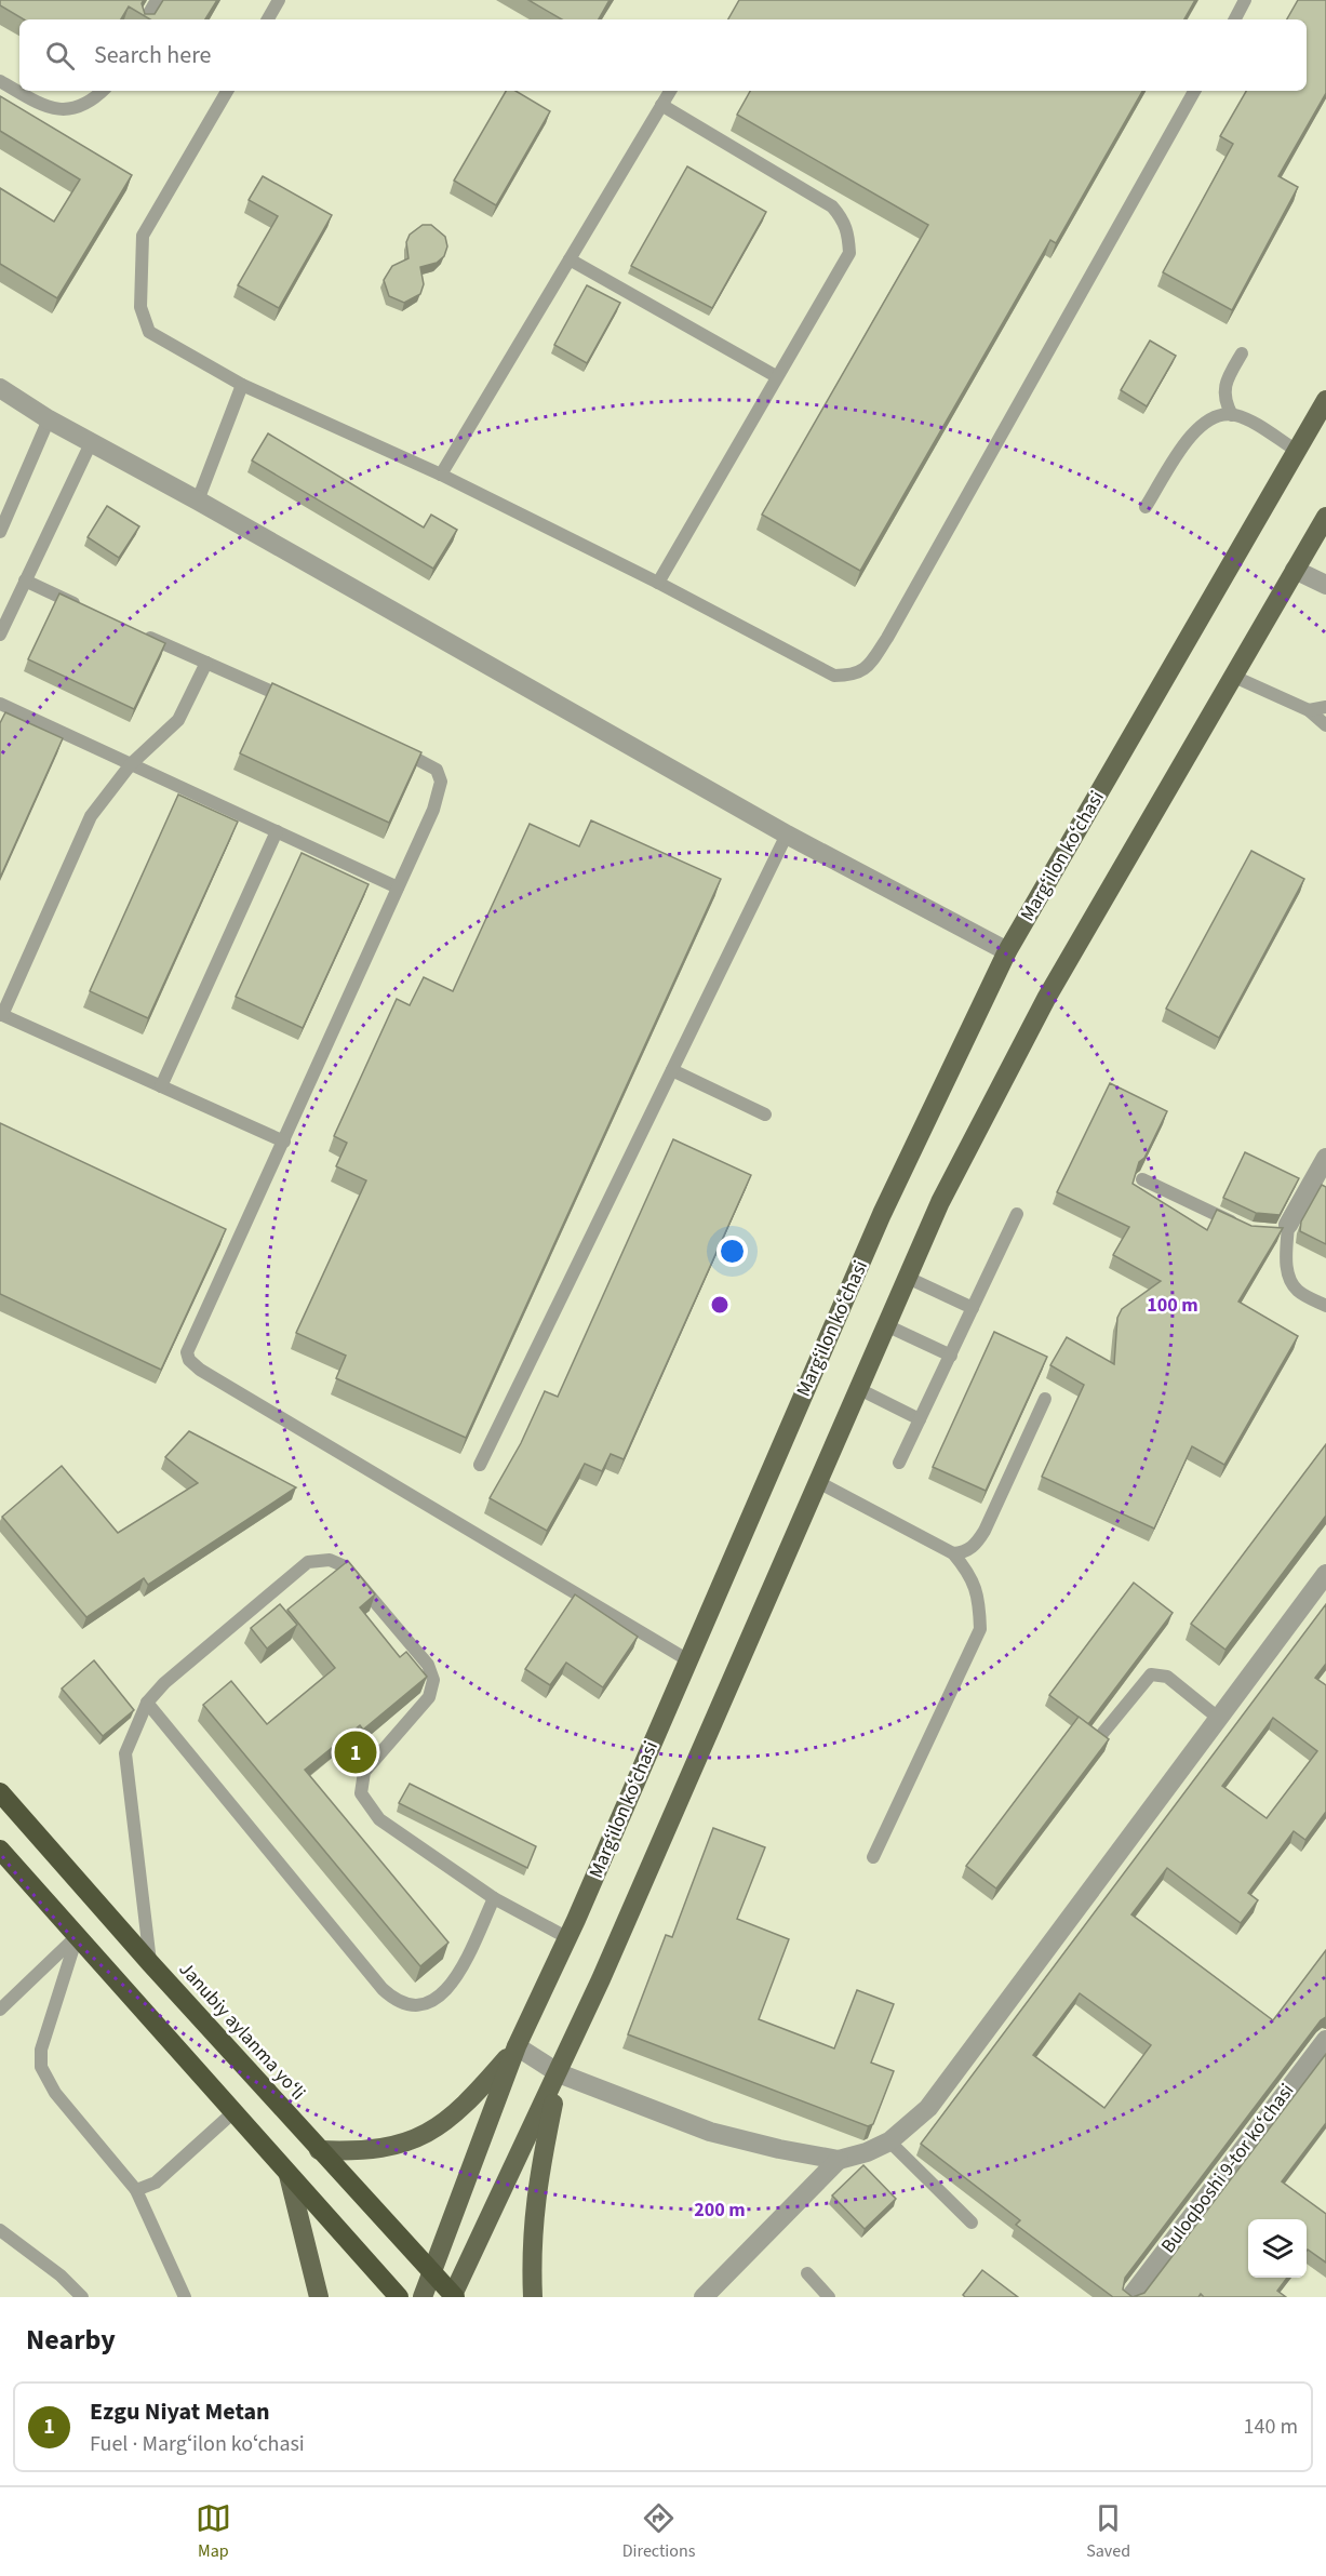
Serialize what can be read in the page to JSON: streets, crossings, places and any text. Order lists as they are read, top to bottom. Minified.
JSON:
{"streets":{"highway":["Janubiy aylanma yoʻli"],"main road":["Margʻilon koʻchasi"],"street":["Buloqboshi 9-tor koʻchasi"]},"crossings":[["Margʻilon koʻchasi","Janubiy aylanma yoʻli"]],"page":{"search":"Search here","pins":"1","heading":"Nearby","list":[{"mark":"1","name":"Ezgu Niyat Metan","note":"Fuel · Margʻilon koʻchasi","value":"140 m"}],"nav":["Map","Directions","Saved"]},"rings":["100 m","200 m"]}
